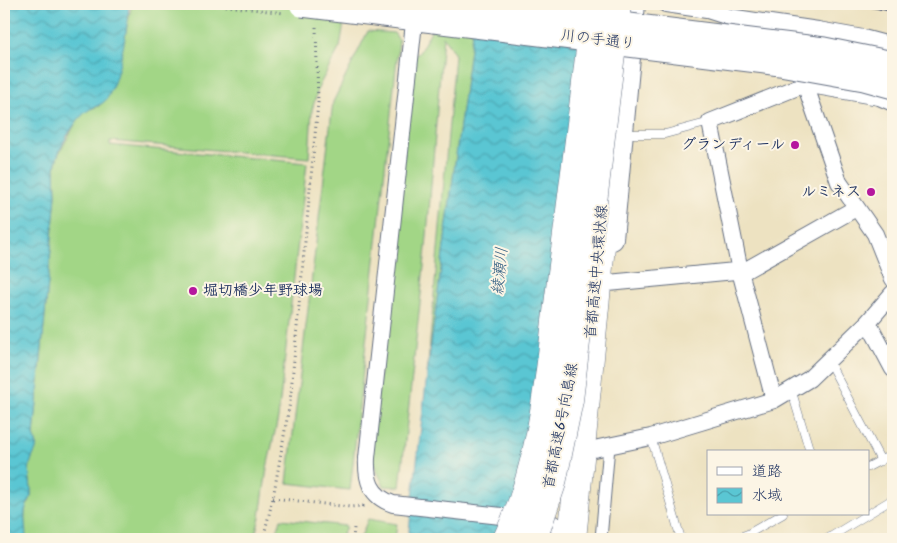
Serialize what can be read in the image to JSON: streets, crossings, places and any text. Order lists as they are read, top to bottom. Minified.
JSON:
{"streets":{"highway":["首都高速中央環状線","首都高速6号向島線"],"main road":["川の手通り"]},"crossings":[["首都高速中央環状線","首都高速6号向島線"]],"water":["綾瀬川"],"places":["グランディール","ルミネス","堀切橋少年野球場"],"legend":["道路","水域"]}
